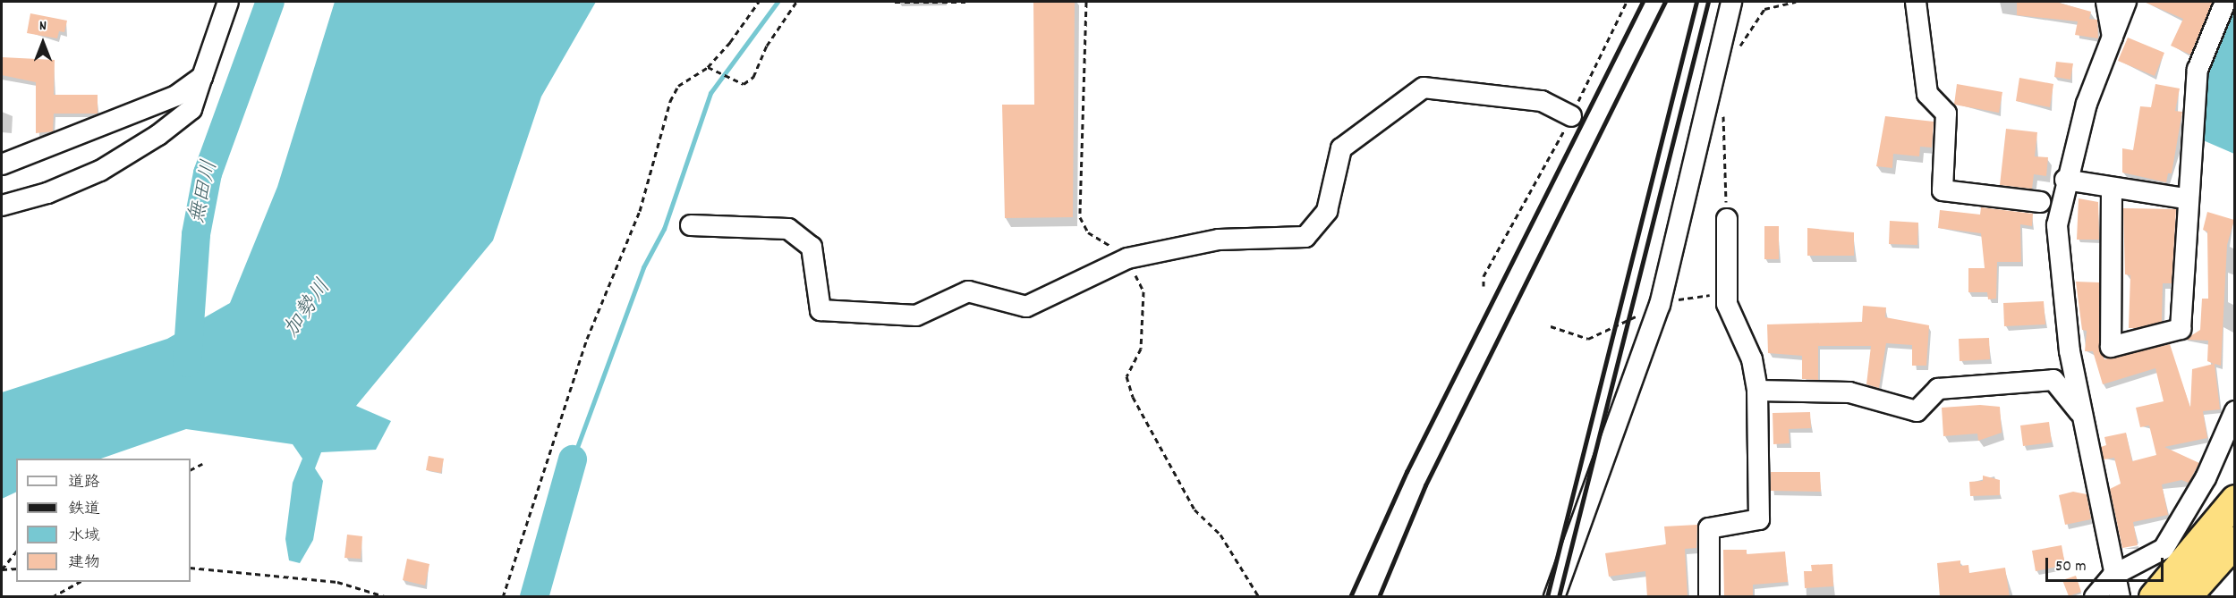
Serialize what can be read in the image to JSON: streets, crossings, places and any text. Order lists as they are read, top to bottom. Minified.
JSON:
{"water":["無田川","加勢川"],"legend":["道路","鉄道","水域","建物"],"scale_bar":"50 m","north":"top"}
